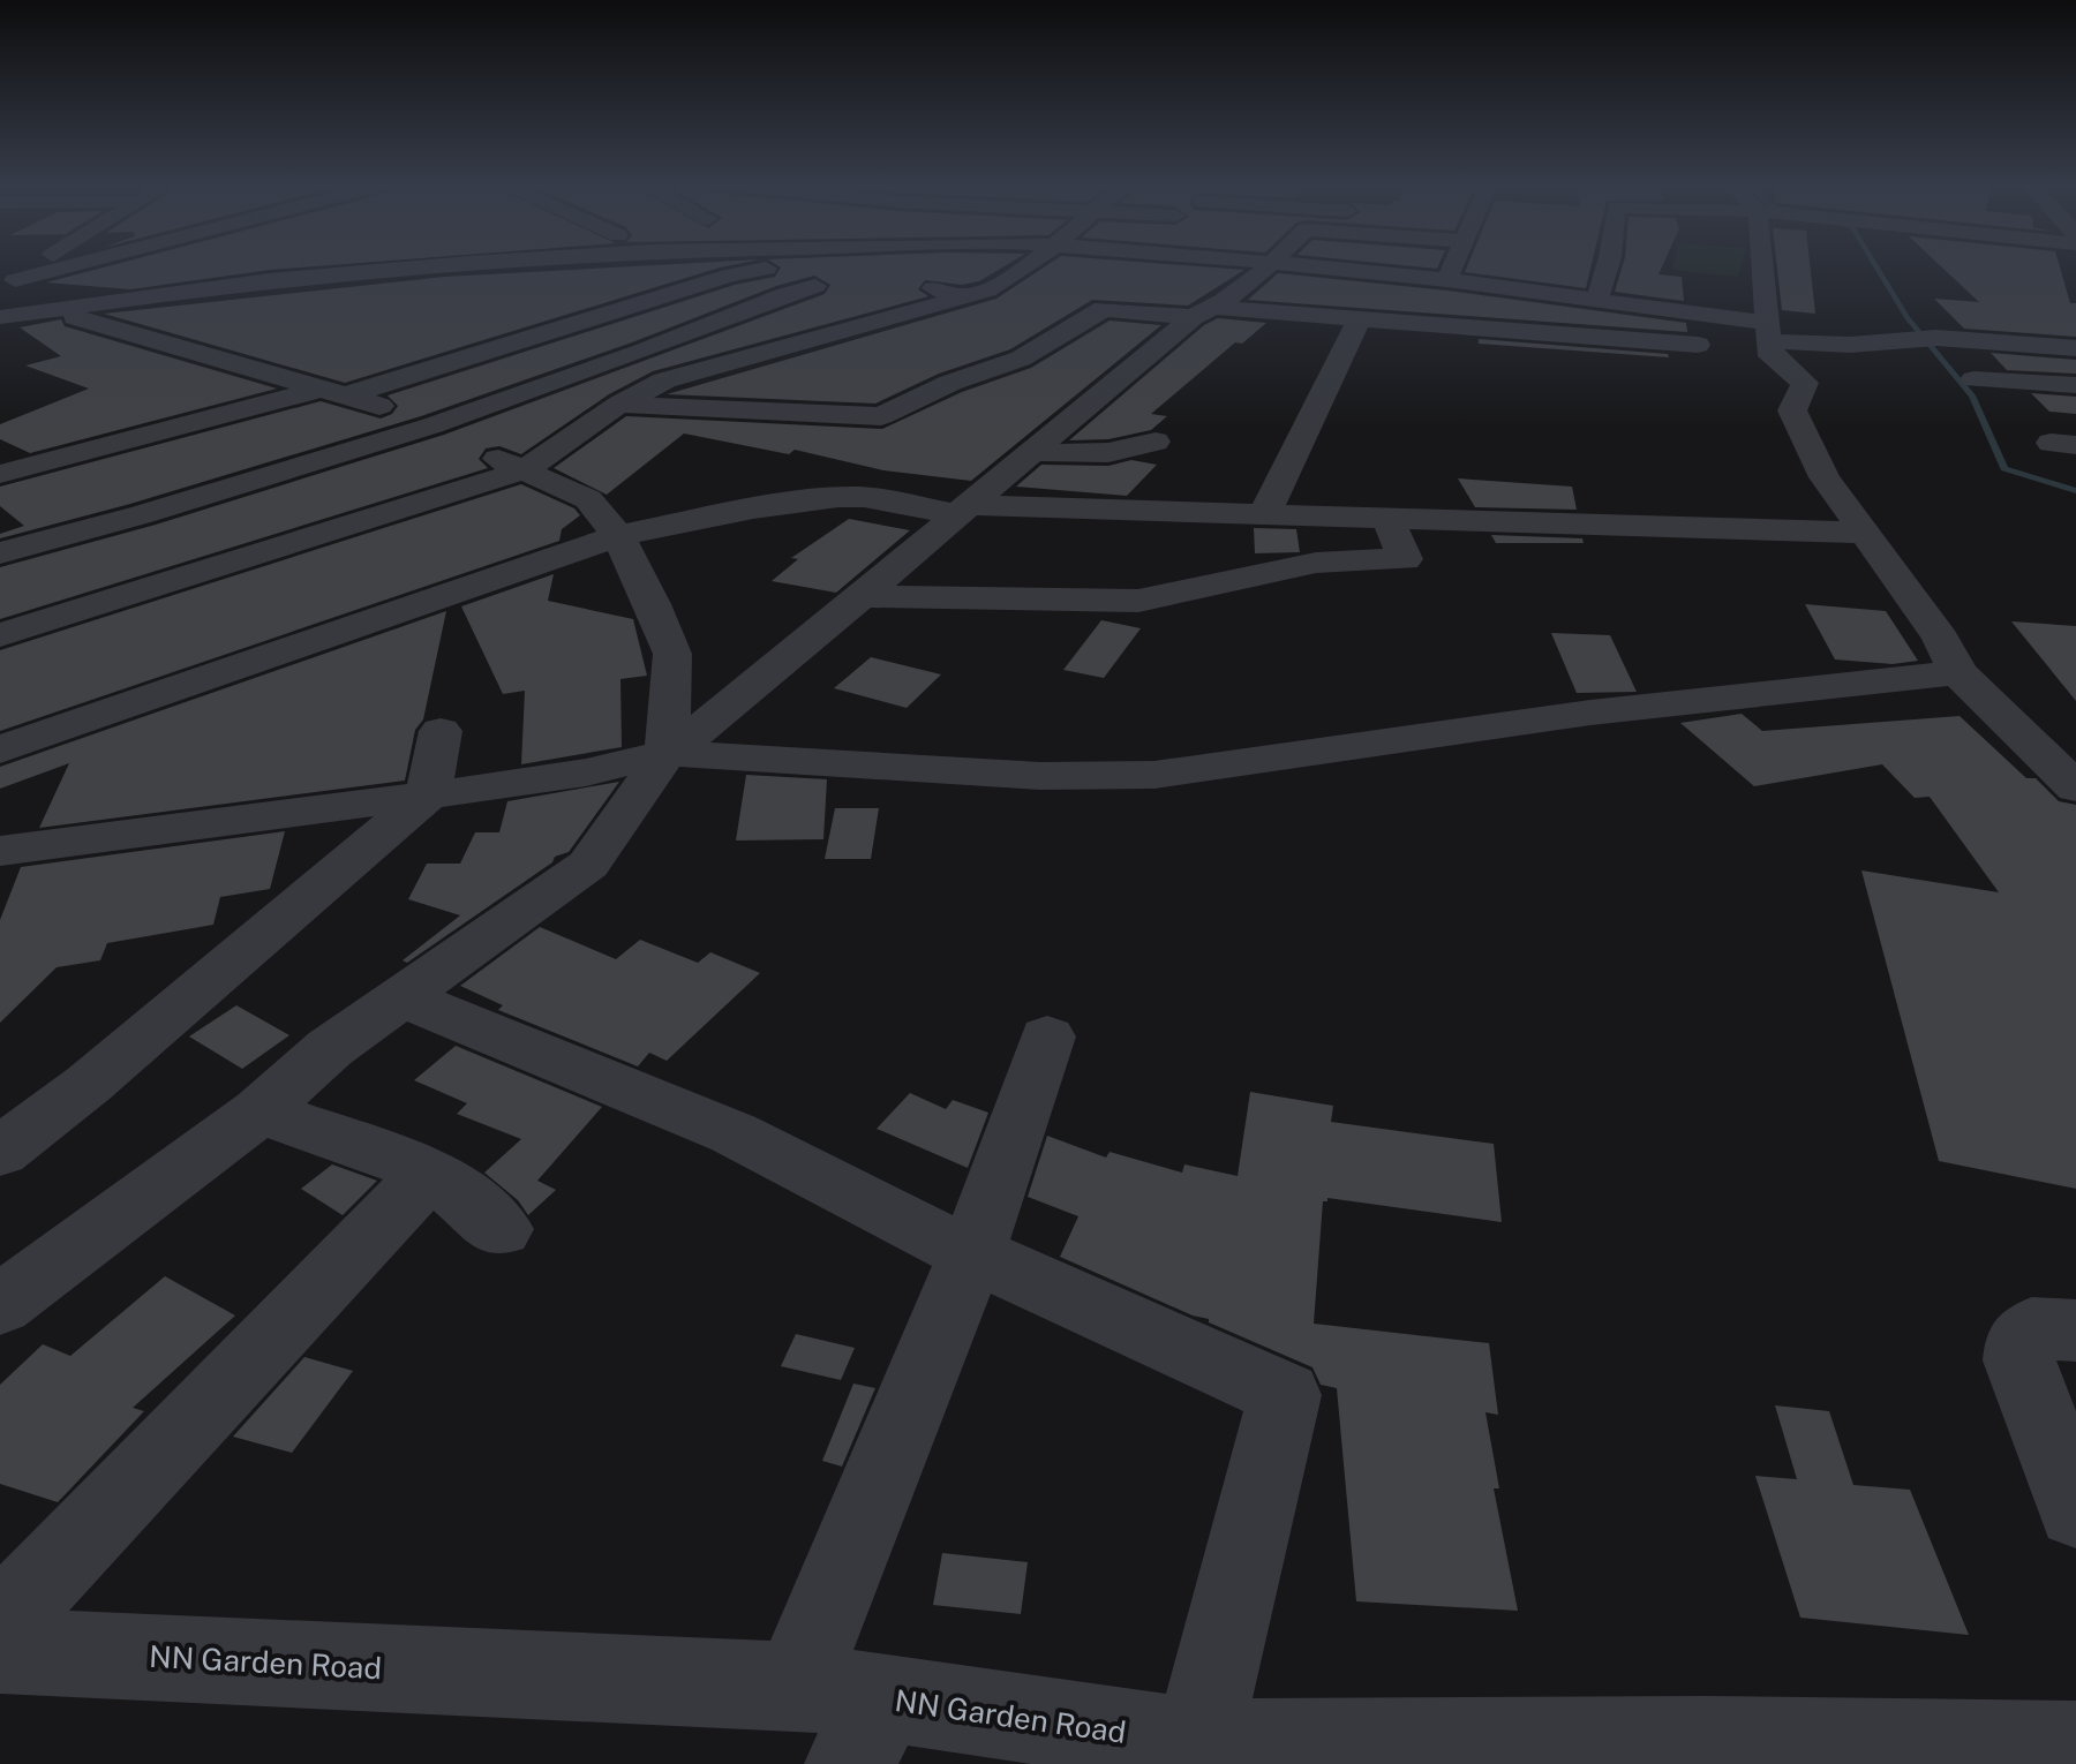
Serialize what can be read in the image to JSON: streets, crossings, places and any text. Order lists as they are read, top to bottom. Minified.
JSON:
{"streets":{"street":["NN Garden Road"]}}
